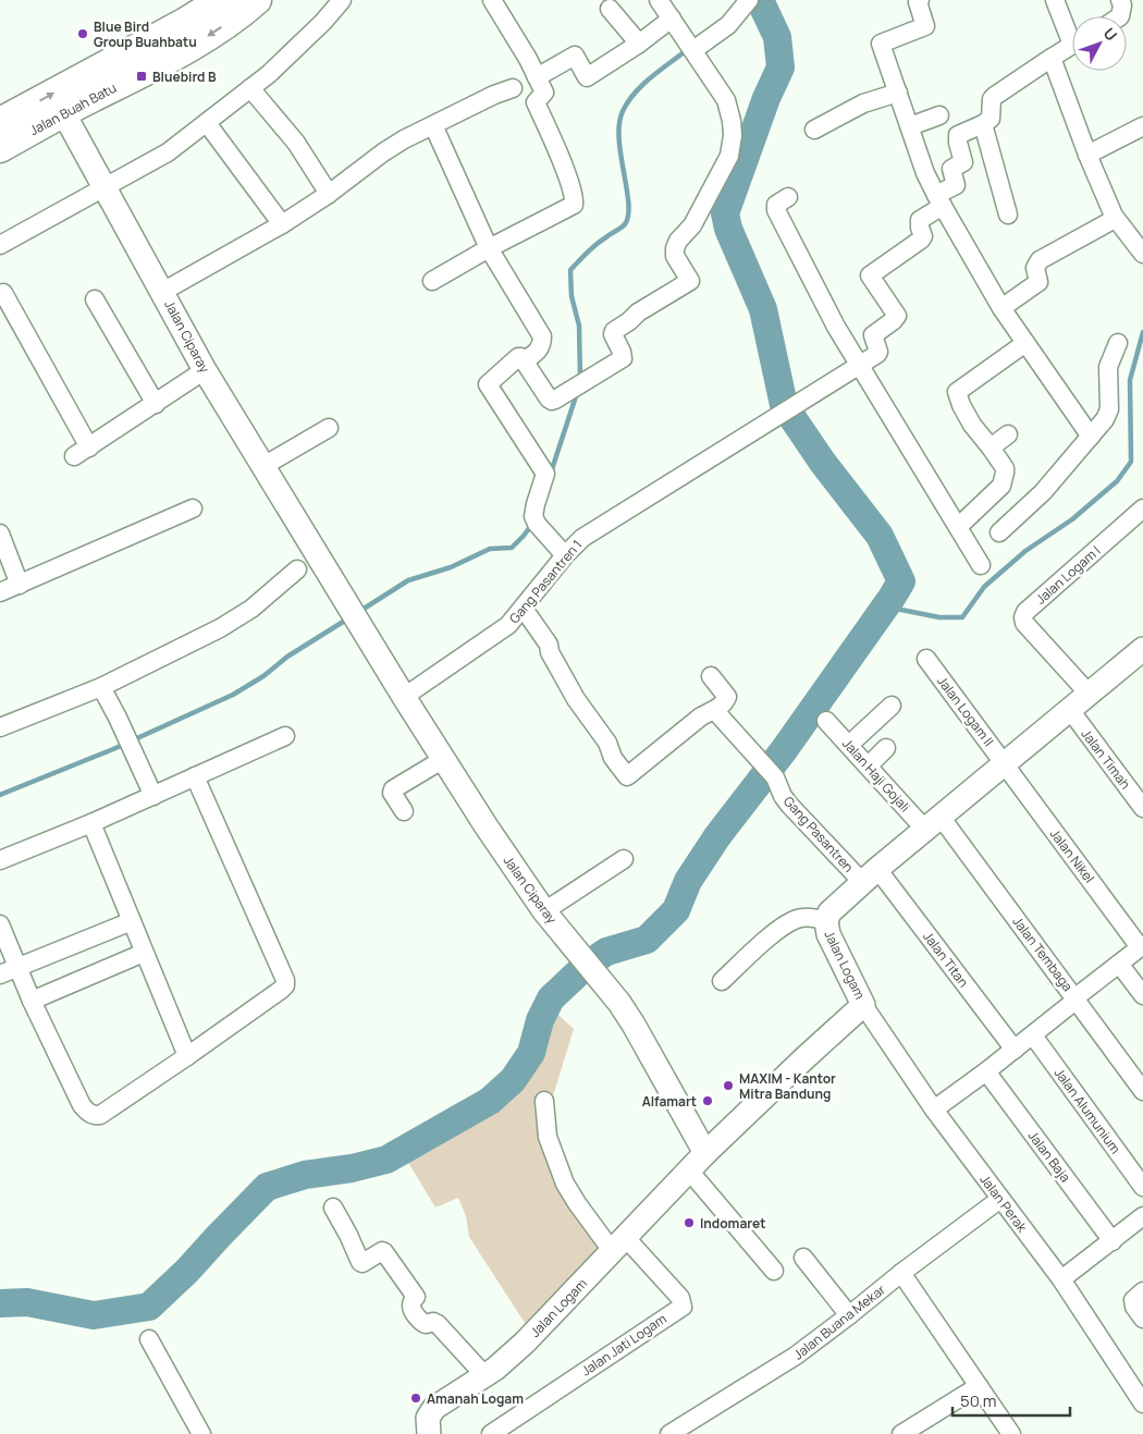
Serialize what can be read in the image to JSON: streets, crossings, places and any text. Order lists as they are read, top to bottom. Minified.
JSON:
{"streets":{"main road":["Jalan Buah Batu"],"street":["Jalan Ciparay","Jalan Logam I","Gang Pasantren 1","Jalan Logam II","Jalan Timah","Jalan Haji Gojali","Gang Pasantren","Jalan Nikel","Jalan Tembaga","Jalan Titan","Jalan Logam","Jalan Alumunium","Jalan Baja","Jalan Perak","Jalan Buana Mekar","Jalan Jati Logam"]},"crossings":[["Jalan Buah Batu","Jalan Ciparay"],["Jalan Ciparay","Gang Pasantren 1"],["Jalan Ciparay","Jalan Logam"],["Jalan Logam I","Jalan Logam"],["Jalan Logam II","Jalan Nikel"],["Jalan Logam II","Jalan Logam"],["Jalan Timah","Jalan Logam"],["Jalan Haji Gojali","Jalan Tembaga"],["Jalan Haji Gojali","Jalan Logam"],["Gang Pasantren","Jalan Titan"],["Gang Pasantren","Jalan Logam"],["Jalan Nikel","Jalan Logam"],["Jalan Tembaga","Jalan Logam"],["Jalan Titan","Jalan Logam"],["Jalan Logam","Jalan Perak"],["Jalan Logam","Jalan Jati Logam"],["Jalan Perak","Jalan Buana Mekar"]],"places":{"other":["Blue Bird Group Buahbatu","MAXIM - Kantor Mitra Bandung","Alfamart","Indomaret","Amanah Logam"],"transit":["Bluebird B"]},"scale_bar":"50 m","north":"top right"}
